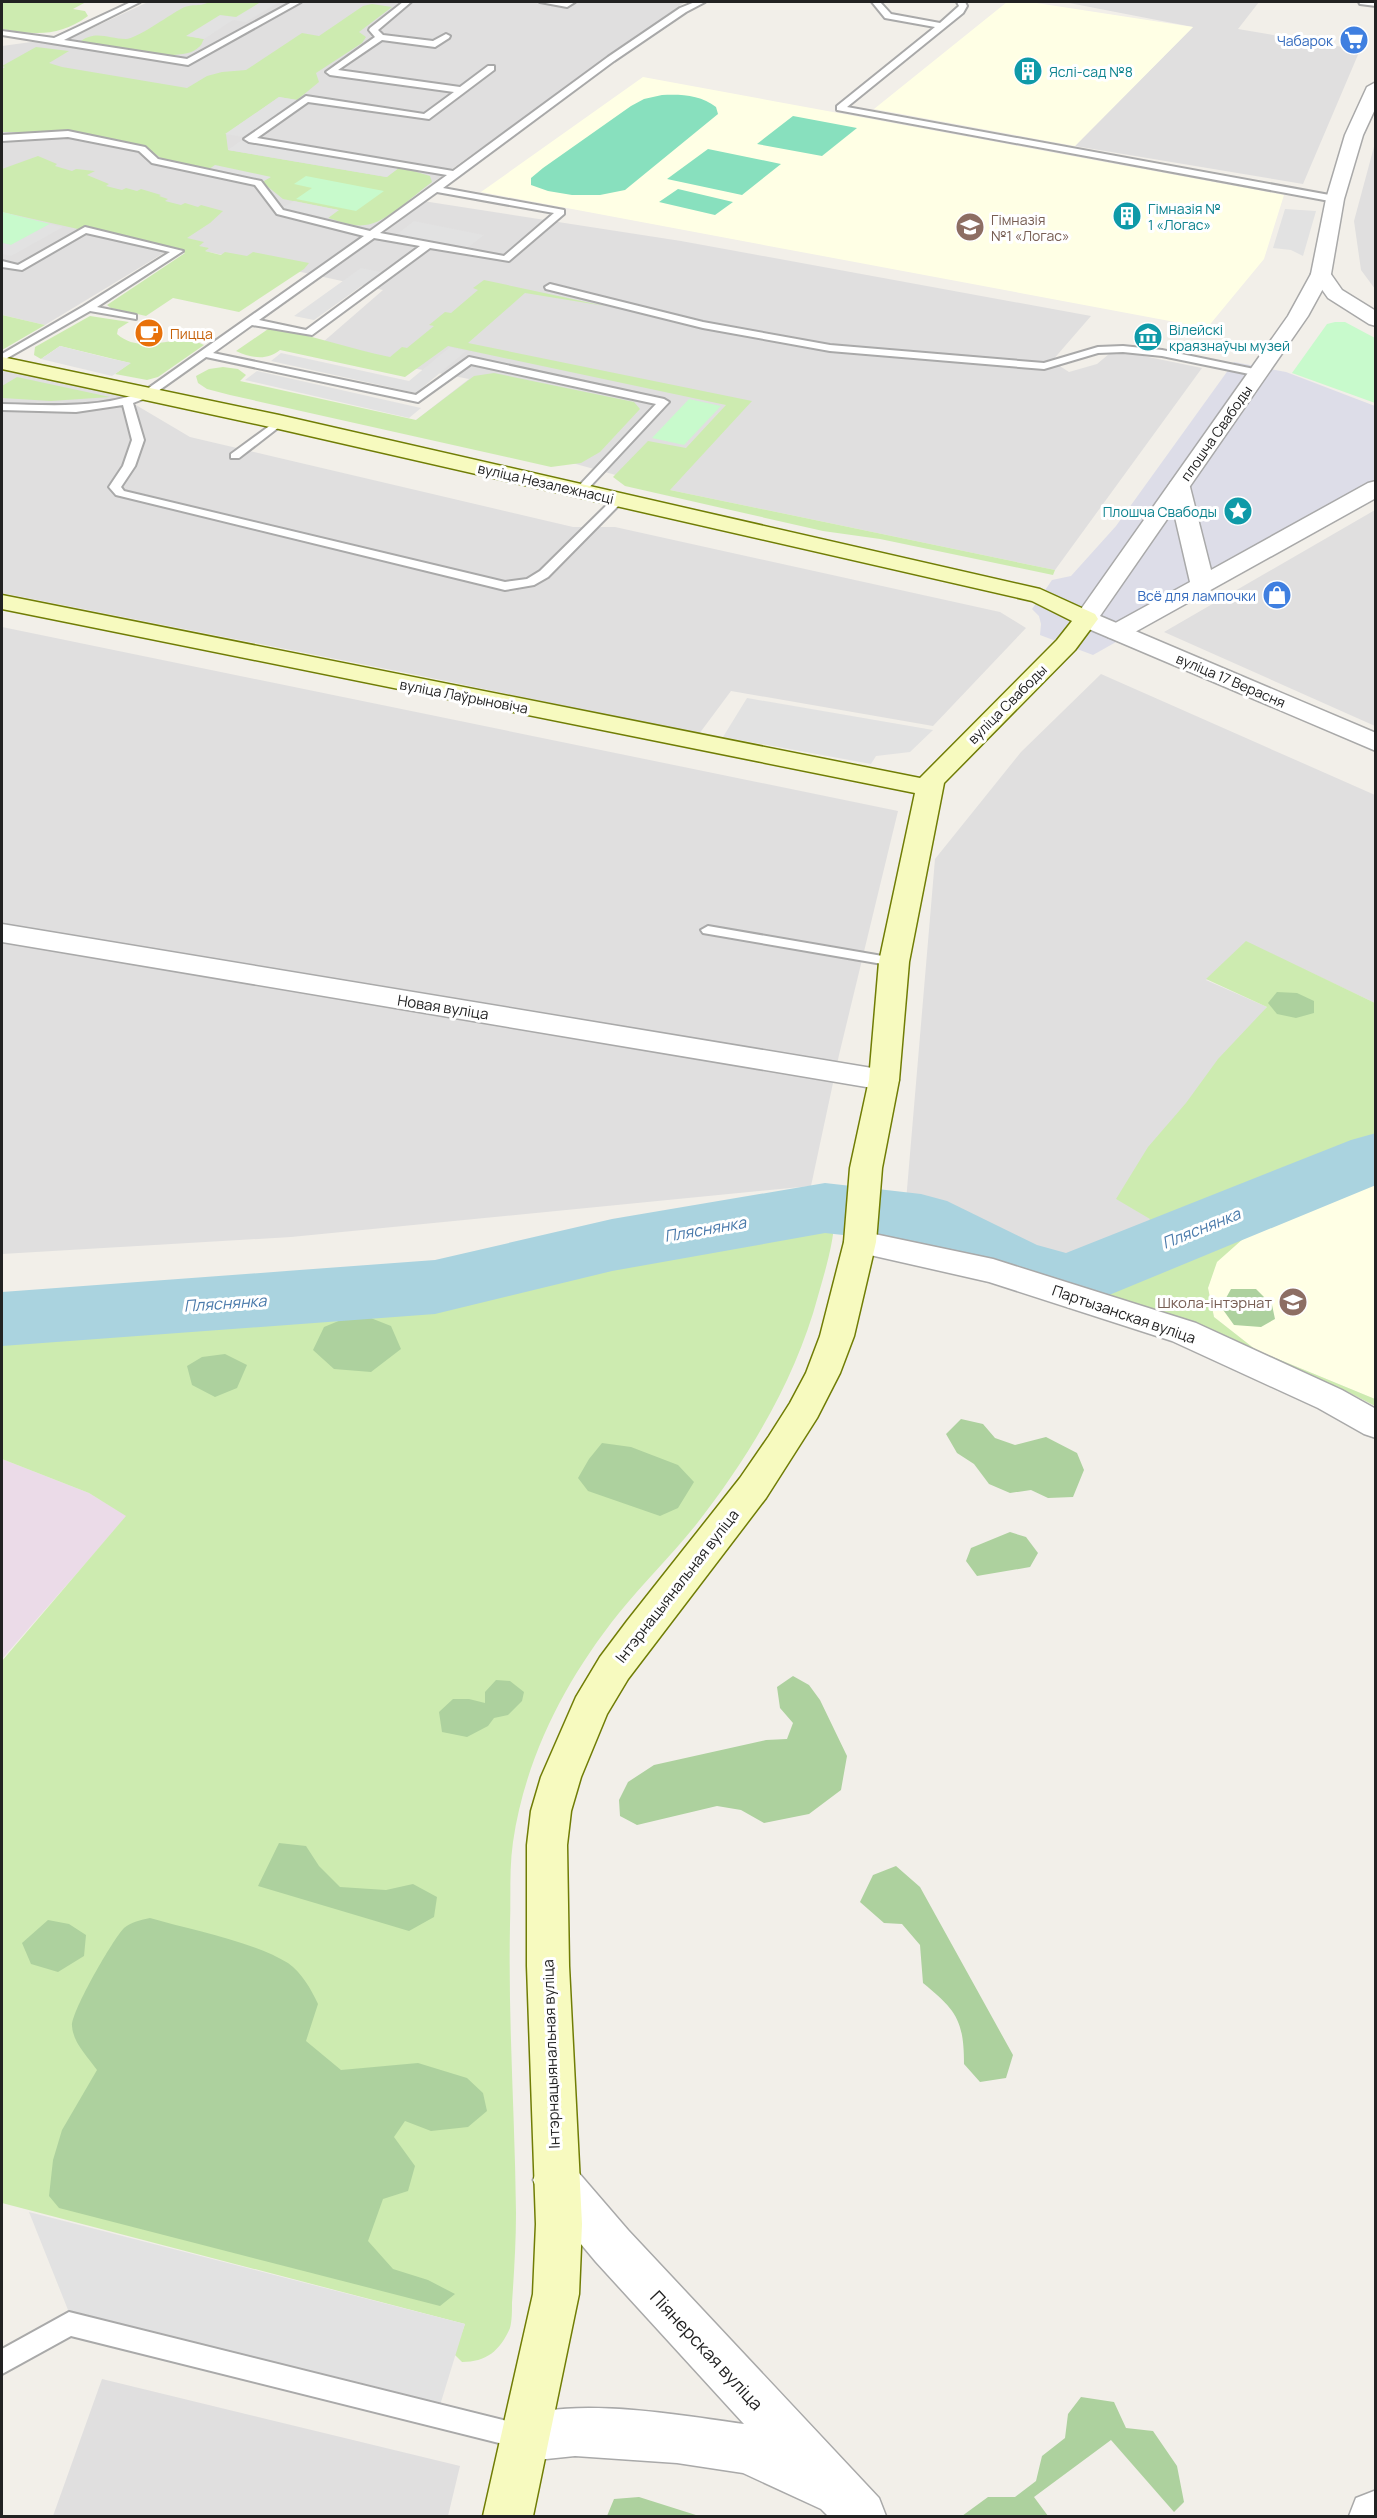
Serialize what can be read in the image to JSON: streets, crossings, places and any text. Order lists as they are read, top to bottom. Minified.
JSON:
{"streets":{"main road":["вуліца Незалежнасці","вуліца Лаўрыновіча","вуліца Свабоды","Інтэрнацыянальная вуліца"],"street":["плошча Свабоды","вуліца 17 Верасня","Новая вуліца","Партызанская вуліца","Піянерская вуліца"]},"crossings":[["плошча Свабоды","вуліца Незалежнасці"],["плошча Свабоды","вуліца 17 Верасня"],["плошча Свабоды","вуліца Свабоды"],["вуліца Незалежнасці","вуліца 17 Верасня"],["вуліца Незалежнасці","вуліца Свабоды"],["вуліца 17 Верасня","вуліца Свабоды"],["вуліца Лаўрыновіча","вуліца Свабоды"],["вуліца Лаўрыновіча","Інтэрнацыянальная вуліца"],["вуліца Свабоды","Інтэрнацыянальная вуліца"],["Новая вуліца","Інтэрнацыянальная вуліца"],["Партызанская вуліца","Інтэрнацыянальная вуліца"],["Інтэрнацыянальная вуліца","Піянерская вуліца"]],"water":["Пляснянка"],"places":{"supermarket":["Чабарок"],"building":["Яслі-сад №8","Гімназія № 1 «Логас»"],"school or university":["Гімназія №1 «Логас»","Школа-інтэрнат"],"cafe":["Пицца"],"museum":["Вілейскі краязнаўчы музей"],"place":["Плошча Свабоды"],"shop":["Всё для лампочки"]}}
